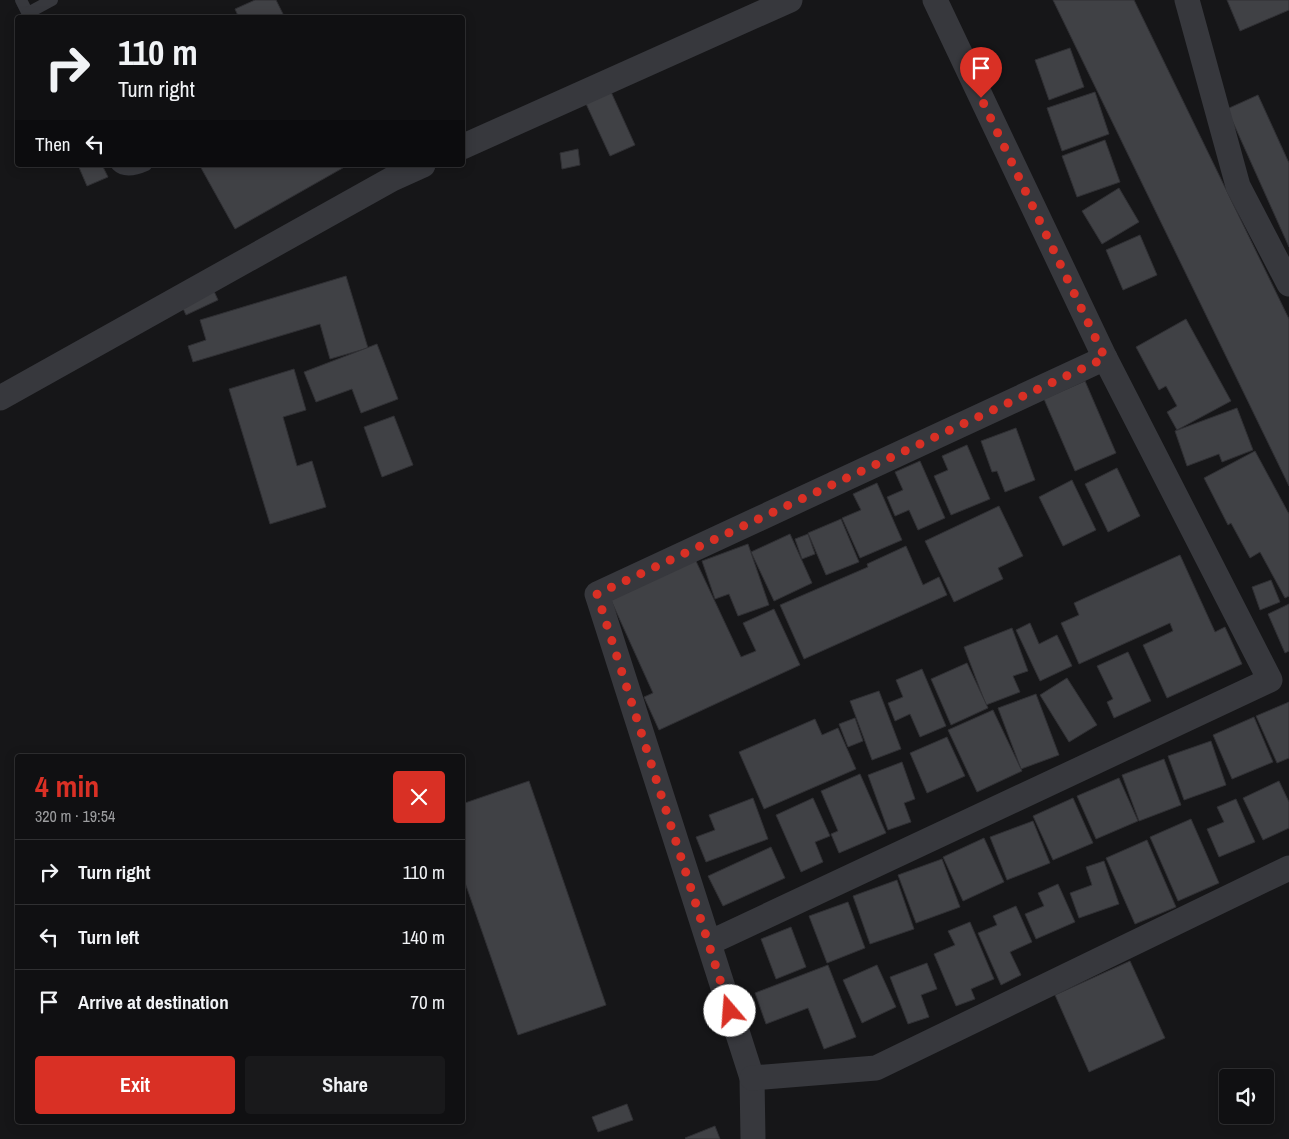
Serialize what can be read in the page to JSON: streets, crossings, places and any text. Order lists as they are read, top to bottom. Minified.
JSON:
{"page":{"turn":["110 m","Turn right"],"then":"Then","heading":["4 min","320 m · 19:54"],"list":[{"name":"Turn right","value":"110 m"},{"name":"Turn left","value":"140 m"},{"name":"Arrive at destination","value":"70 m"}],"buttons":["Exit","Share"]}}
